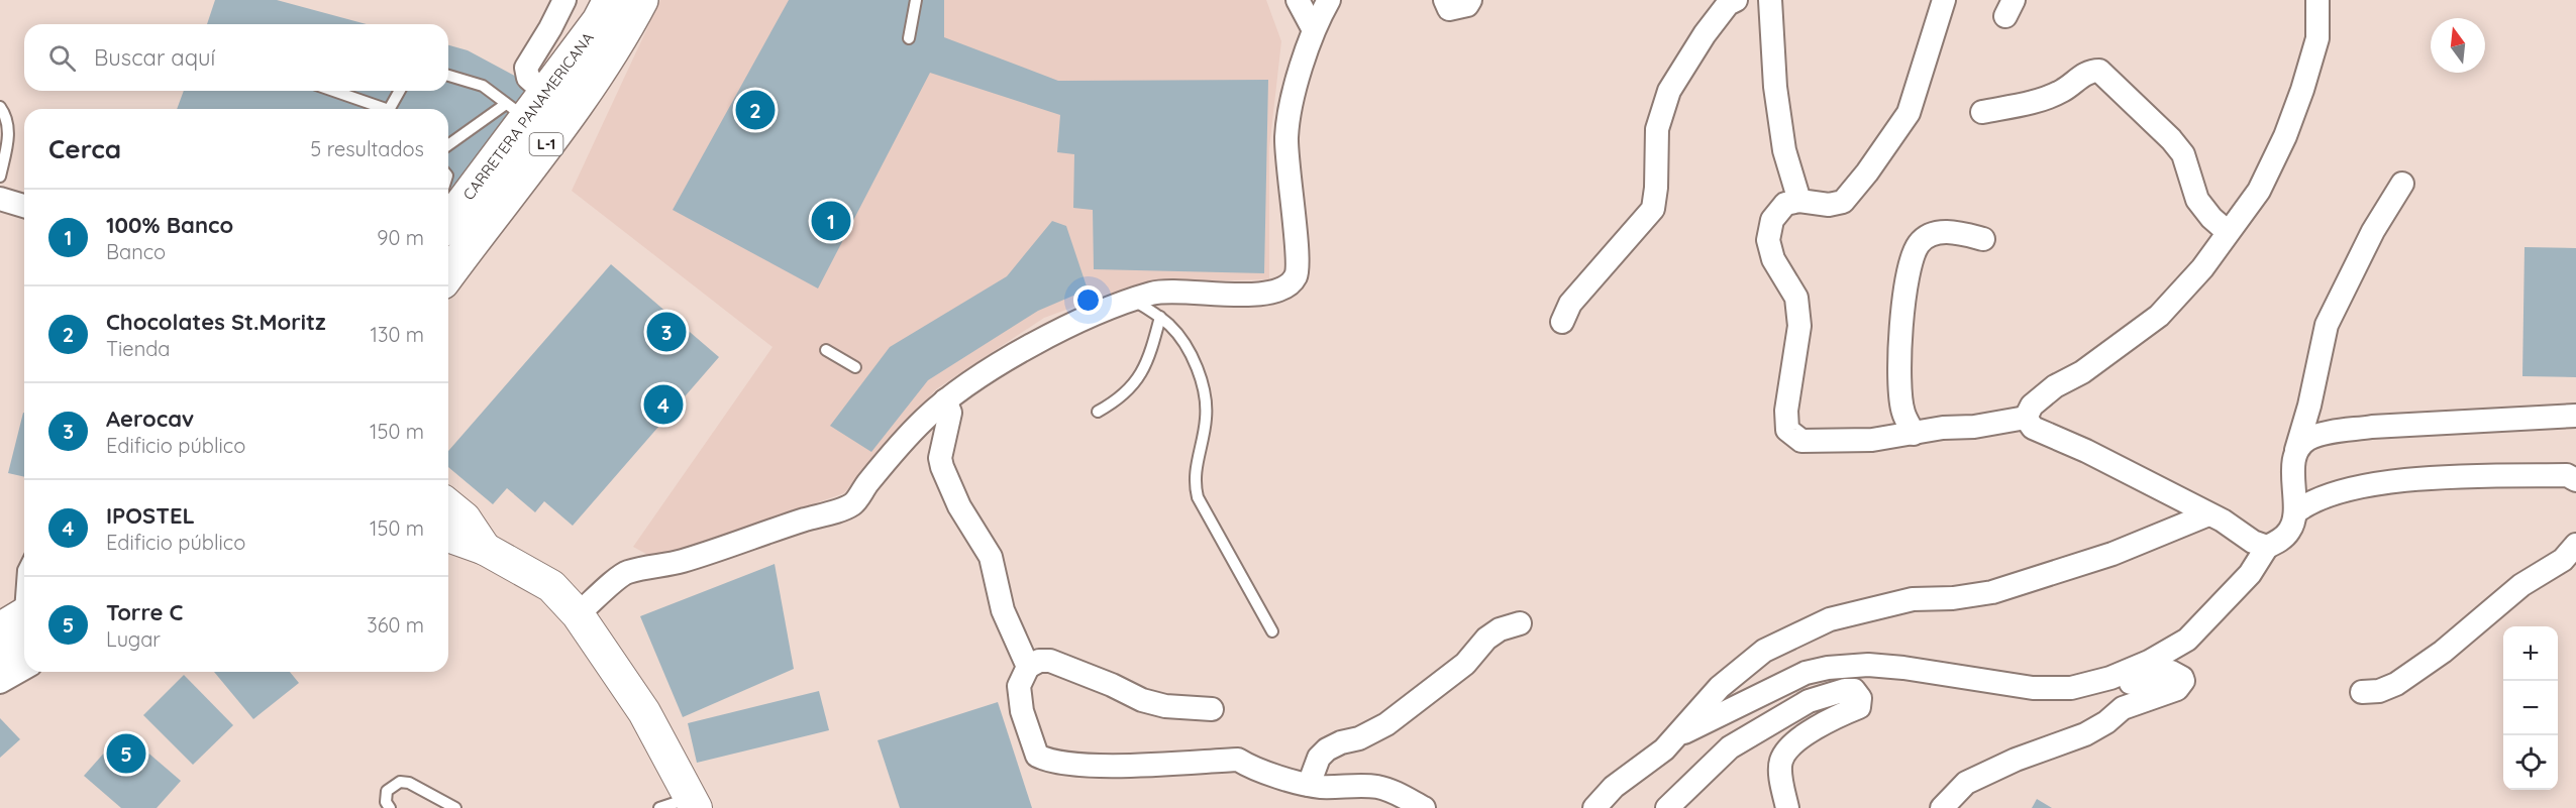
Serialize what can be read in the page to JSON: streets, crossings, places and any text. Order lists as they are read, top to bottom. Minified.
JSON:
{"streets":{"main road":["CARRETERA PANAMERICANA","L-1"]},"north":"top","page":{"search":"Buscar aquí","pins":["2","1","3","4","5"],"heading":["Cerca","5 resultados"],"list":[{"mark":"1","name":"100% Banco","note":"Banco","value":"90 m"},{"mark":"2","name":"Chocolates St.Moritz","note":"Tienda","value":"130 m"},{"mark":"3","name":"Aerocav","note":"Edificio público","value":"150 m"},{"mark":"4","name":"IPOSTEL","note":"Edificio público","value":"150 m"},{"mark":"5","name":"Torre C","note":"Lugar","value":"360 m"}],"map_buttons":["+","−"]}}
